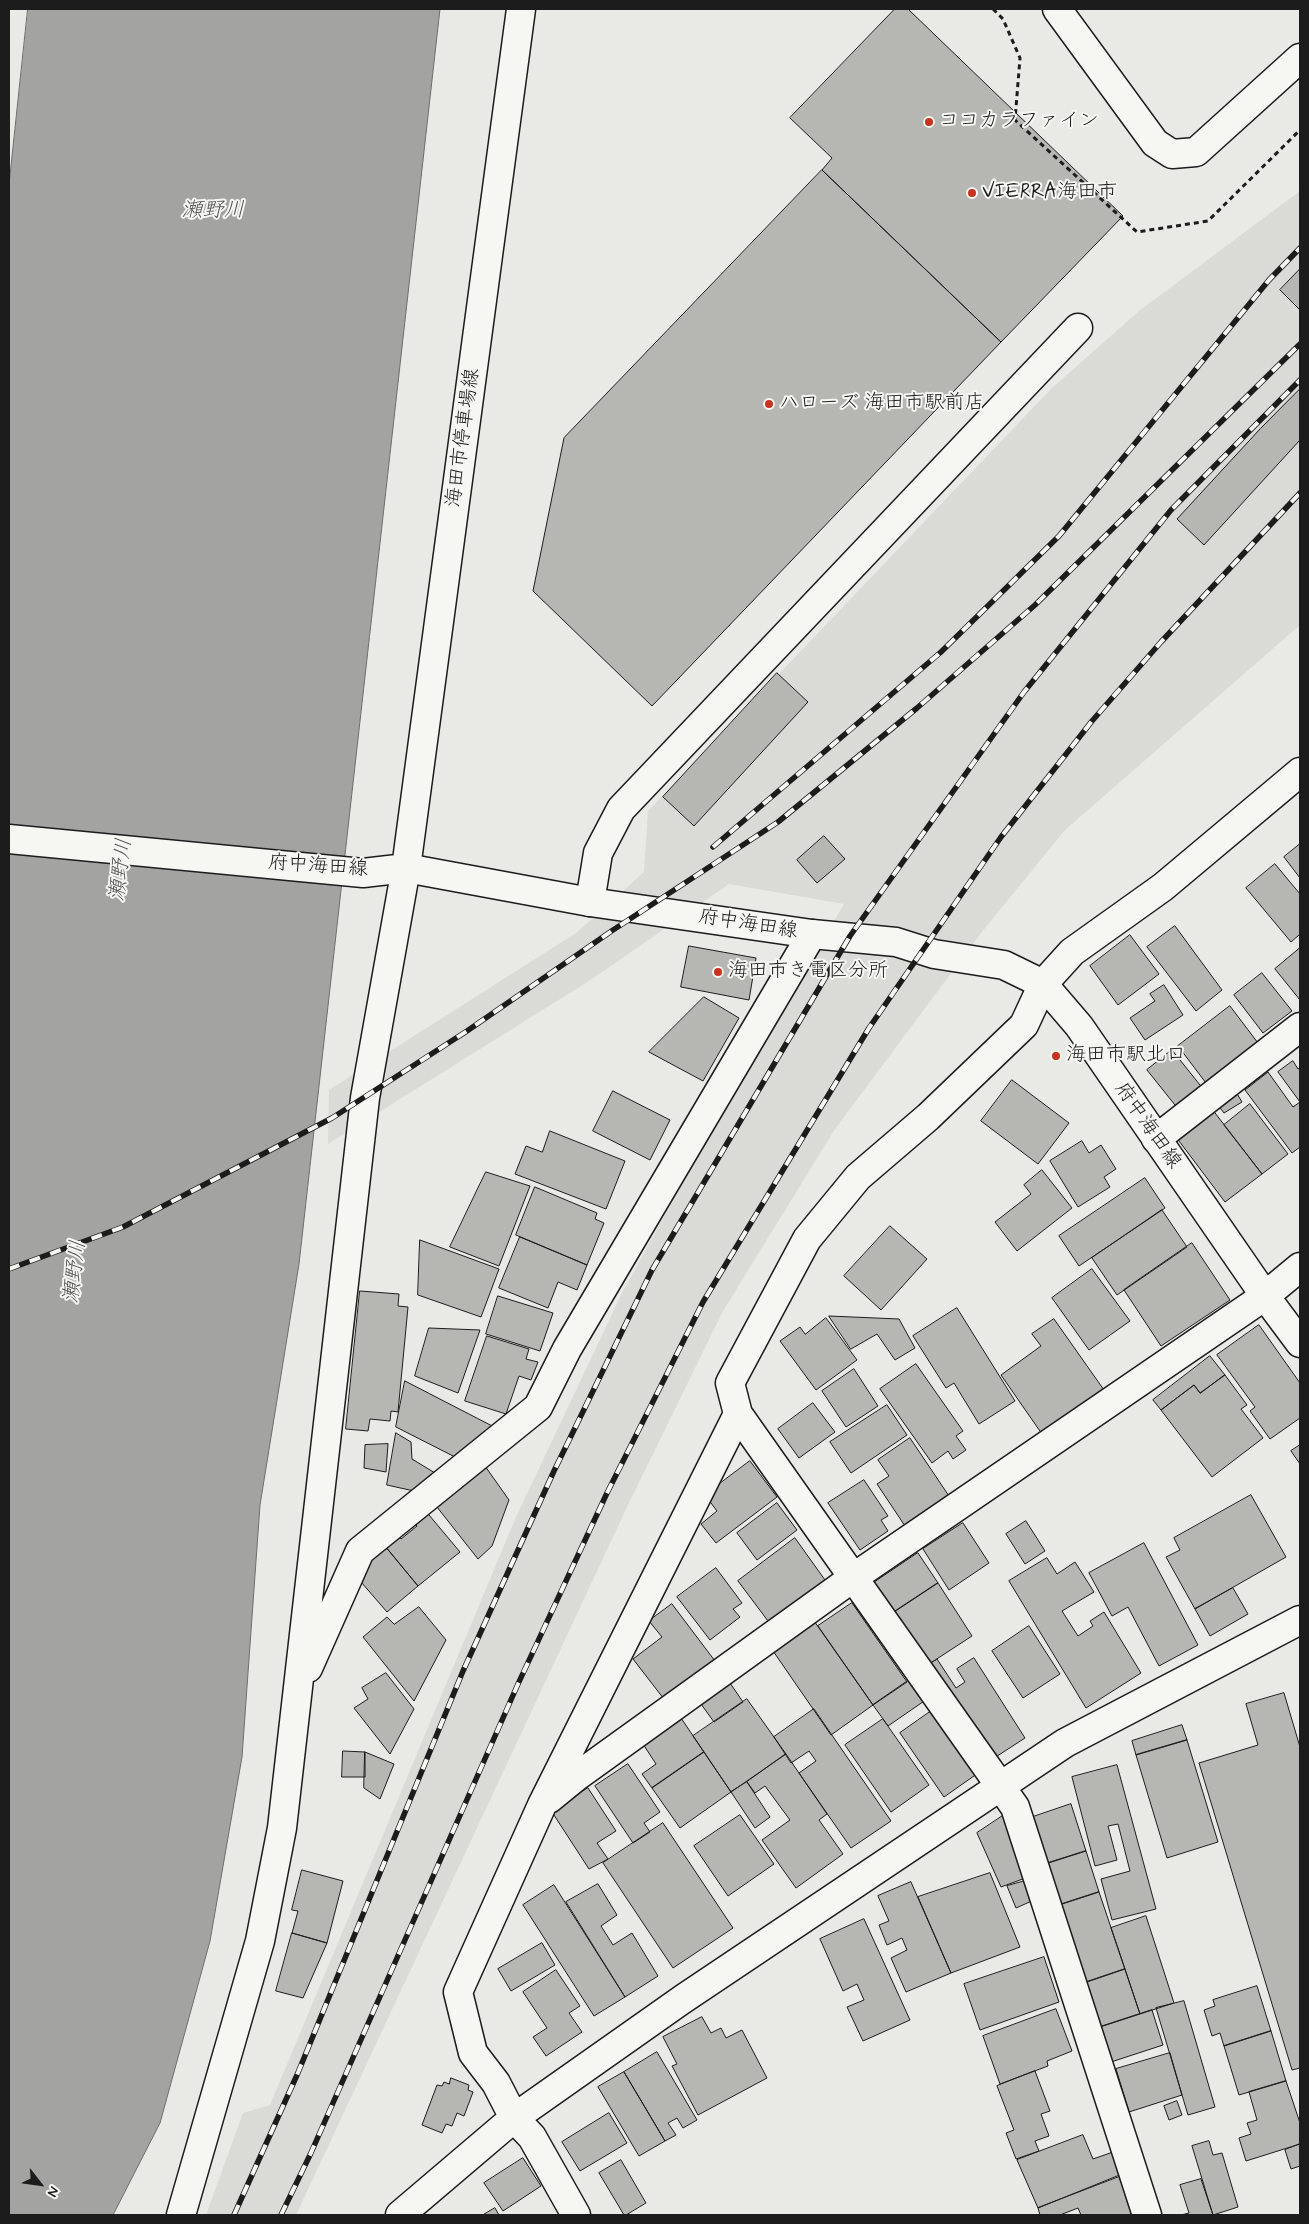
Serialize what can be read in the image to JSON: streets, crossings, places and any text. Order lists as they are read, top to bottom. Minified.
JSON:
{"streets":{"street":["海田市停車場線","府中海田線"]},"crossings":[["海田市停車場線","府中海田線"]],"water":["瀬野川"],"places":["ココカラファイン","VIERRA海田市","ハローズ 海田市駅前店","海田市き電区分所","海田市駅北口"],"north":"bottom right"}
